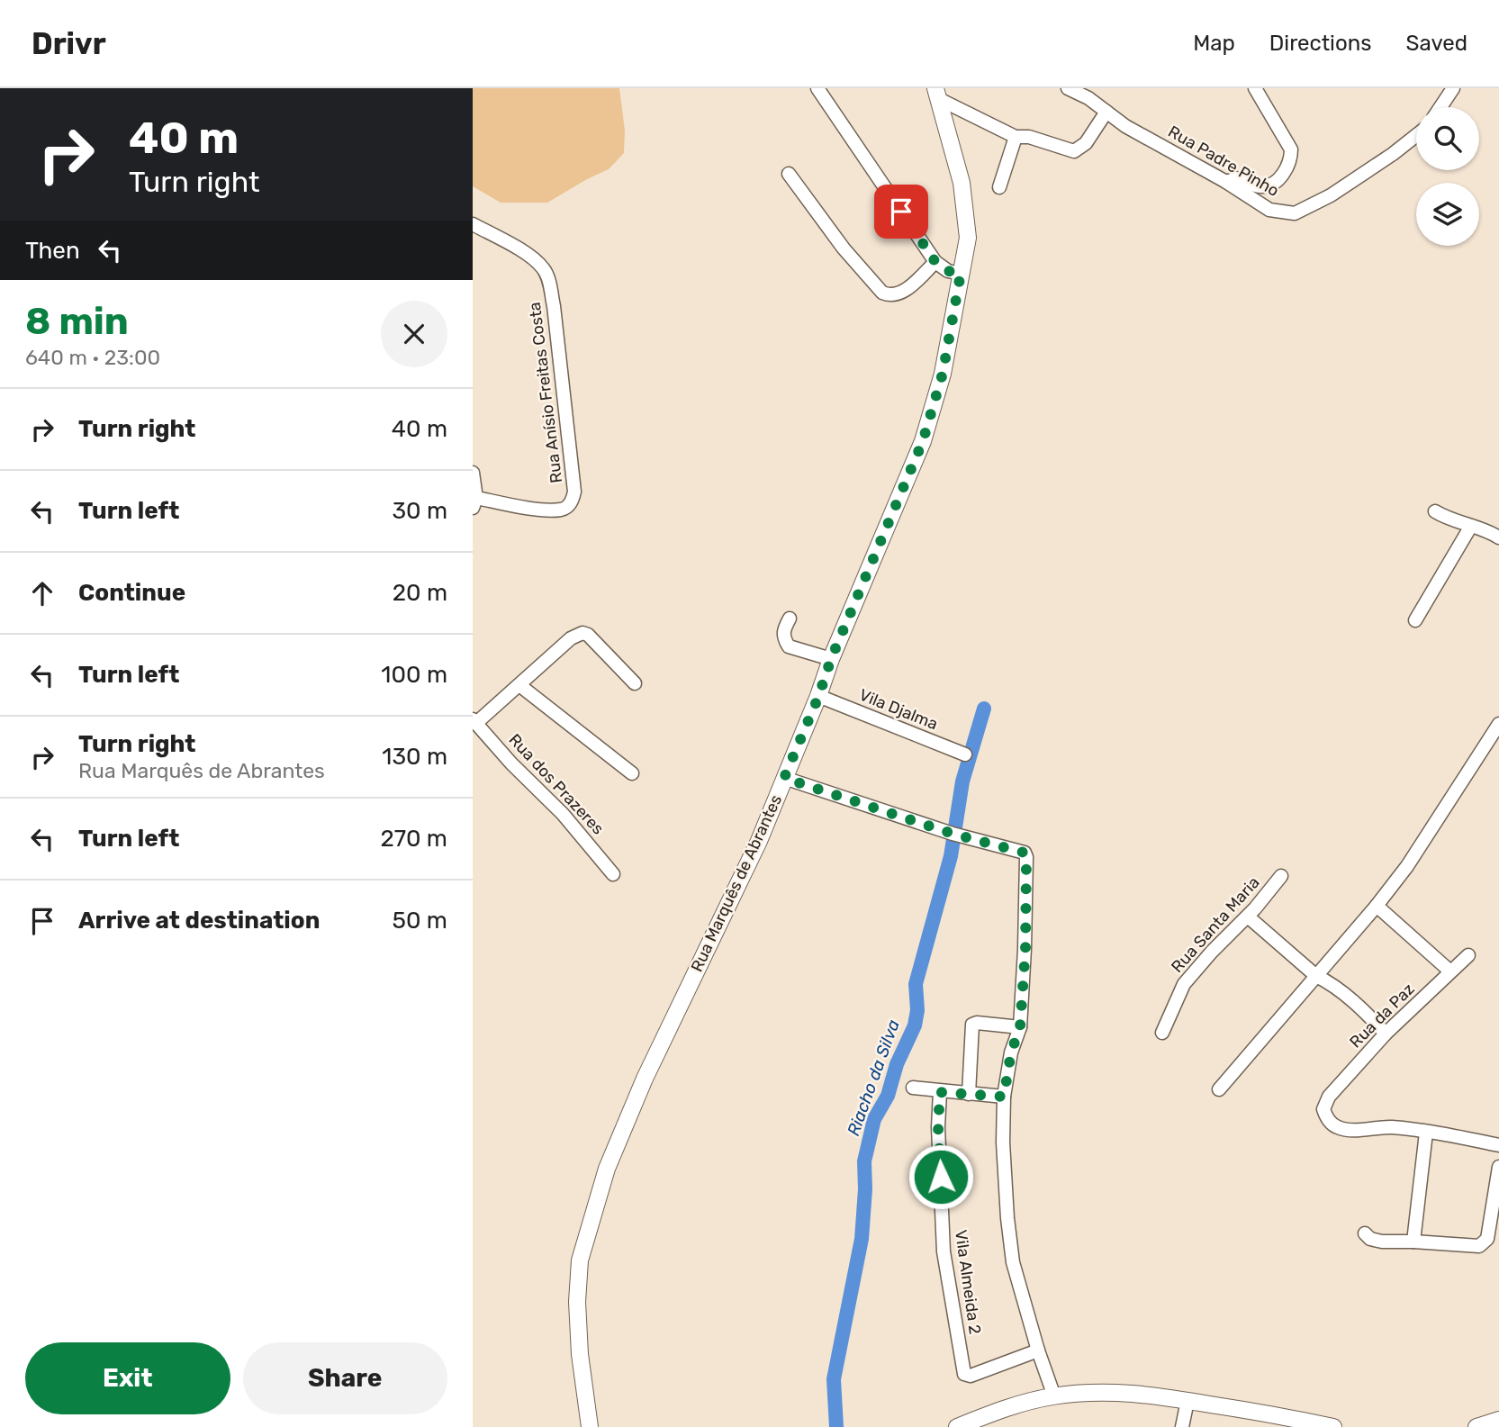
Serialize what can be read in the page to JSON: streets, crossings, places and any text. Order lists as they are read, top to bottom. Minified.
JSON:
{"streets":{"street":["Rua Padre Pinho","Rua Anísio Freitas Costa","Vila Djalma","Rua dos Prazeres","Rua Marquês de Abrantes","Rua Santa Maria","Rua da Paz","Vila Almeida 2"]},"crossings":[["Vila Djalma","Rua Marquês de Abrantes"]],"water":["Riacho da Silva"],"page":{"header":"Drivr","nav":["Map","Directions","Saved"],"turn":["40 m","Turn right"],"then":"Then","heading":["8 min","640 m · 23:00"],"list":[{"name":"Turn right","value":"40 m"},{"name":"Turn left","value":"30 m"},{"name":"Continue","value":"20 m"},{"name":"Turn left","value":"100 m"},{"name":"Turn right","note":"Rua Marquês de Abrantes","value":"130 m"},{"name":"Turn left","value":"270 m"},{"name":"Arrive at destination","value":"50 m"}],"buttons":["Exit","Share"]}}
